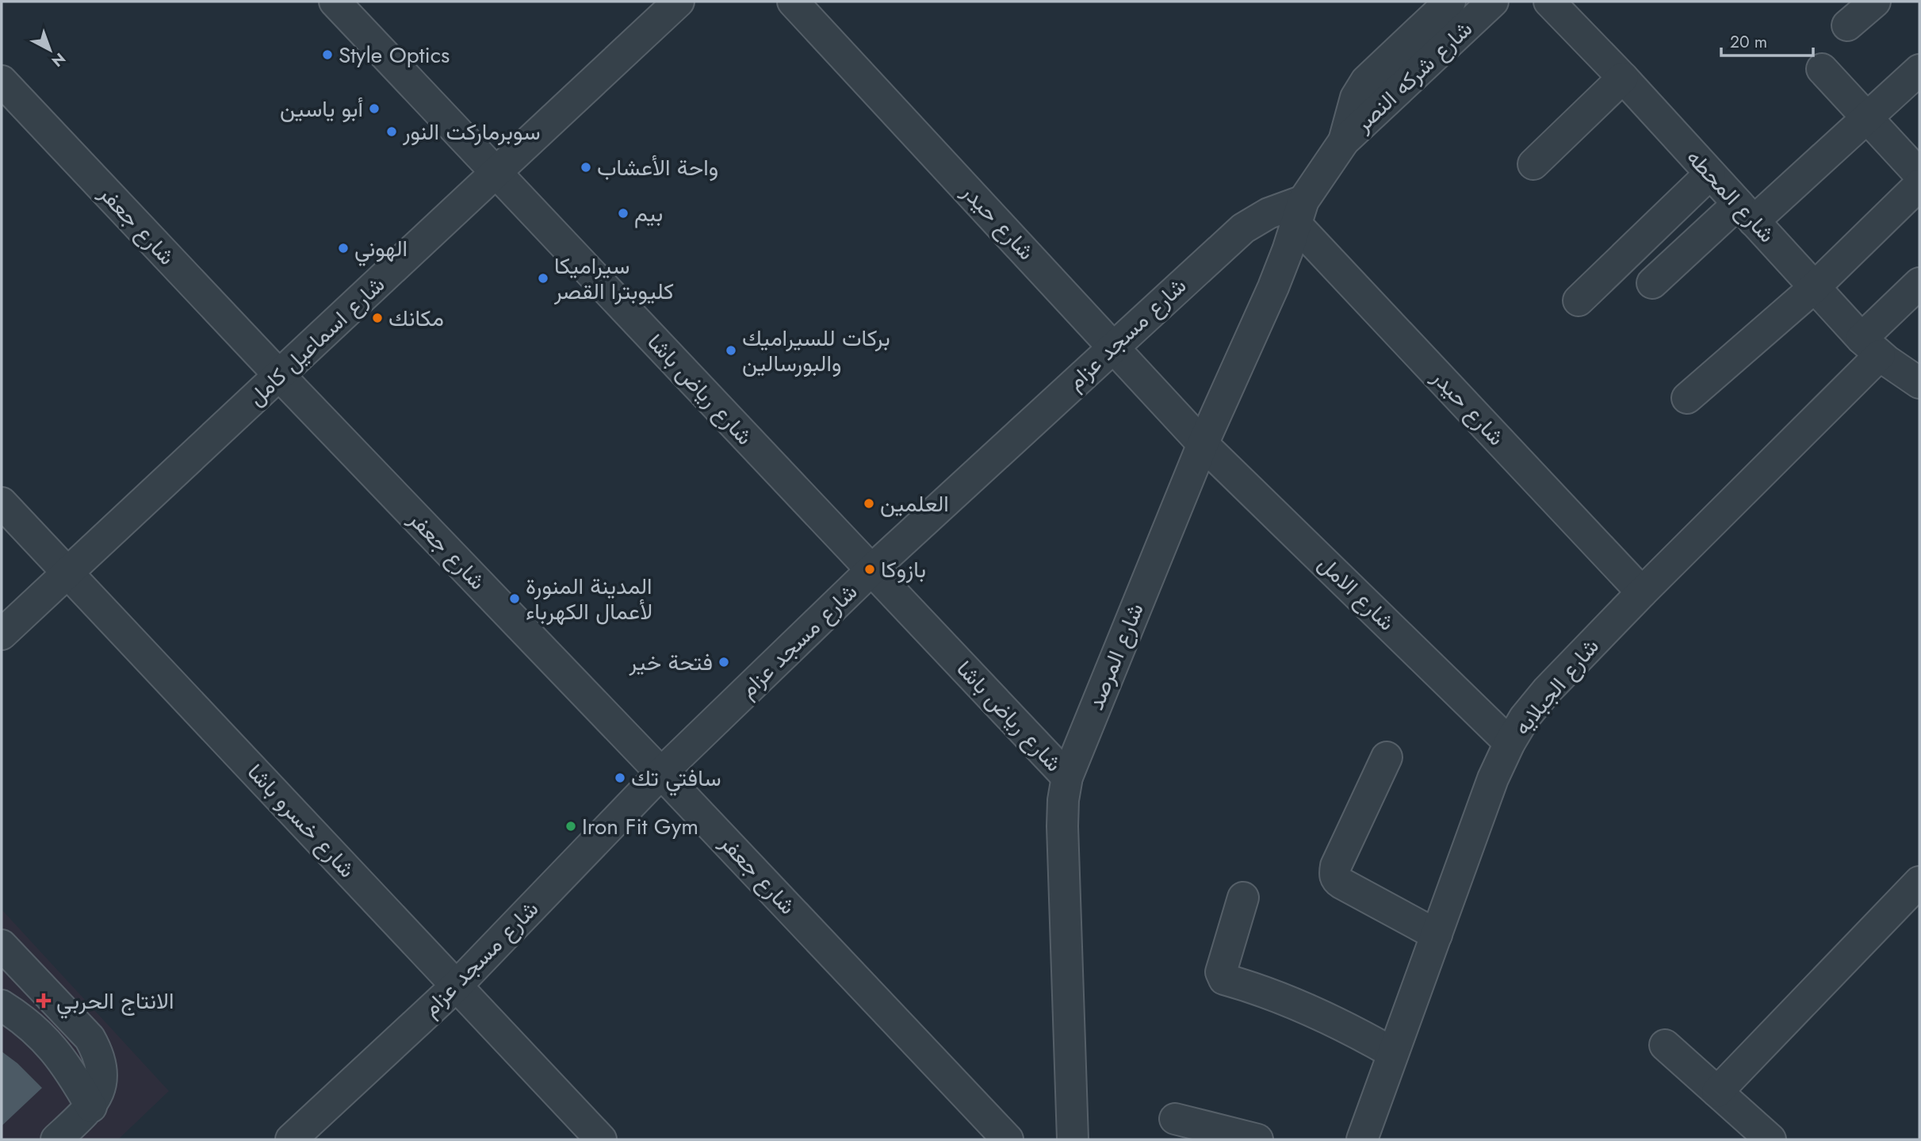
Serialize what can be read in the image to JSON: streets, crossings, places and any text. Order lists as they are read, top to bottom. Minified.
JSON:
{"streets":{"street":["شارع شركه النصر","شارع المحطه","شارع حيدر","شارع جعفر","شارع مسجد عزام","شارع اسماعيل كامل","شارع رياض باشا","شارع الامل","شارع المرصد","شارع الجبلايه","شارع خسرو باشا"]},"crossings":[["شارع المحطه","شارع الجبلايه"],["شارع حيدر","شارع مسجد عزام"],["شارع حيدر","شارع الامل"],["شارع حيدر","شارع المرصد"],["شارع حيدر","شارع الجبلايه"],["شارع جعفر","شارع مسجد عزام"],["شارع جعفر","شارع اسماعيل كامل"],["شارع مسجد عزام","شارع رياض باشا"],["شارع مسجد عزام","شارع المرصد"],["شارع مسجد عزام","شارع خسرو باشا"],["شارع اسماعيل كامل","شارع رياض باشا"],["شارع اسماعيل كامل","شارع خسرو باشا"],["شارع رياض باشا","شارع المرصد"],["شارع الامل","شارع المرصد"],["شارع الامل","شارع الجبلايه"]],"places":{"other":["Style Optics","أبو ياسين","سوبرماركت النور","واحة الأعشاب","بيم","الهوني","سيراميكا كليوبترا القصر","مكانك","بركات للسيراميك والبورسالين","العلمين","بازوكا","المدينة المنورة لأعمال الكهرباء","فتحة خير","سافتي تك","Iron Fit Gym"],"health":["الانتاج الحربي"]},"scale_bar":"20 m","north":"bottom right"}
